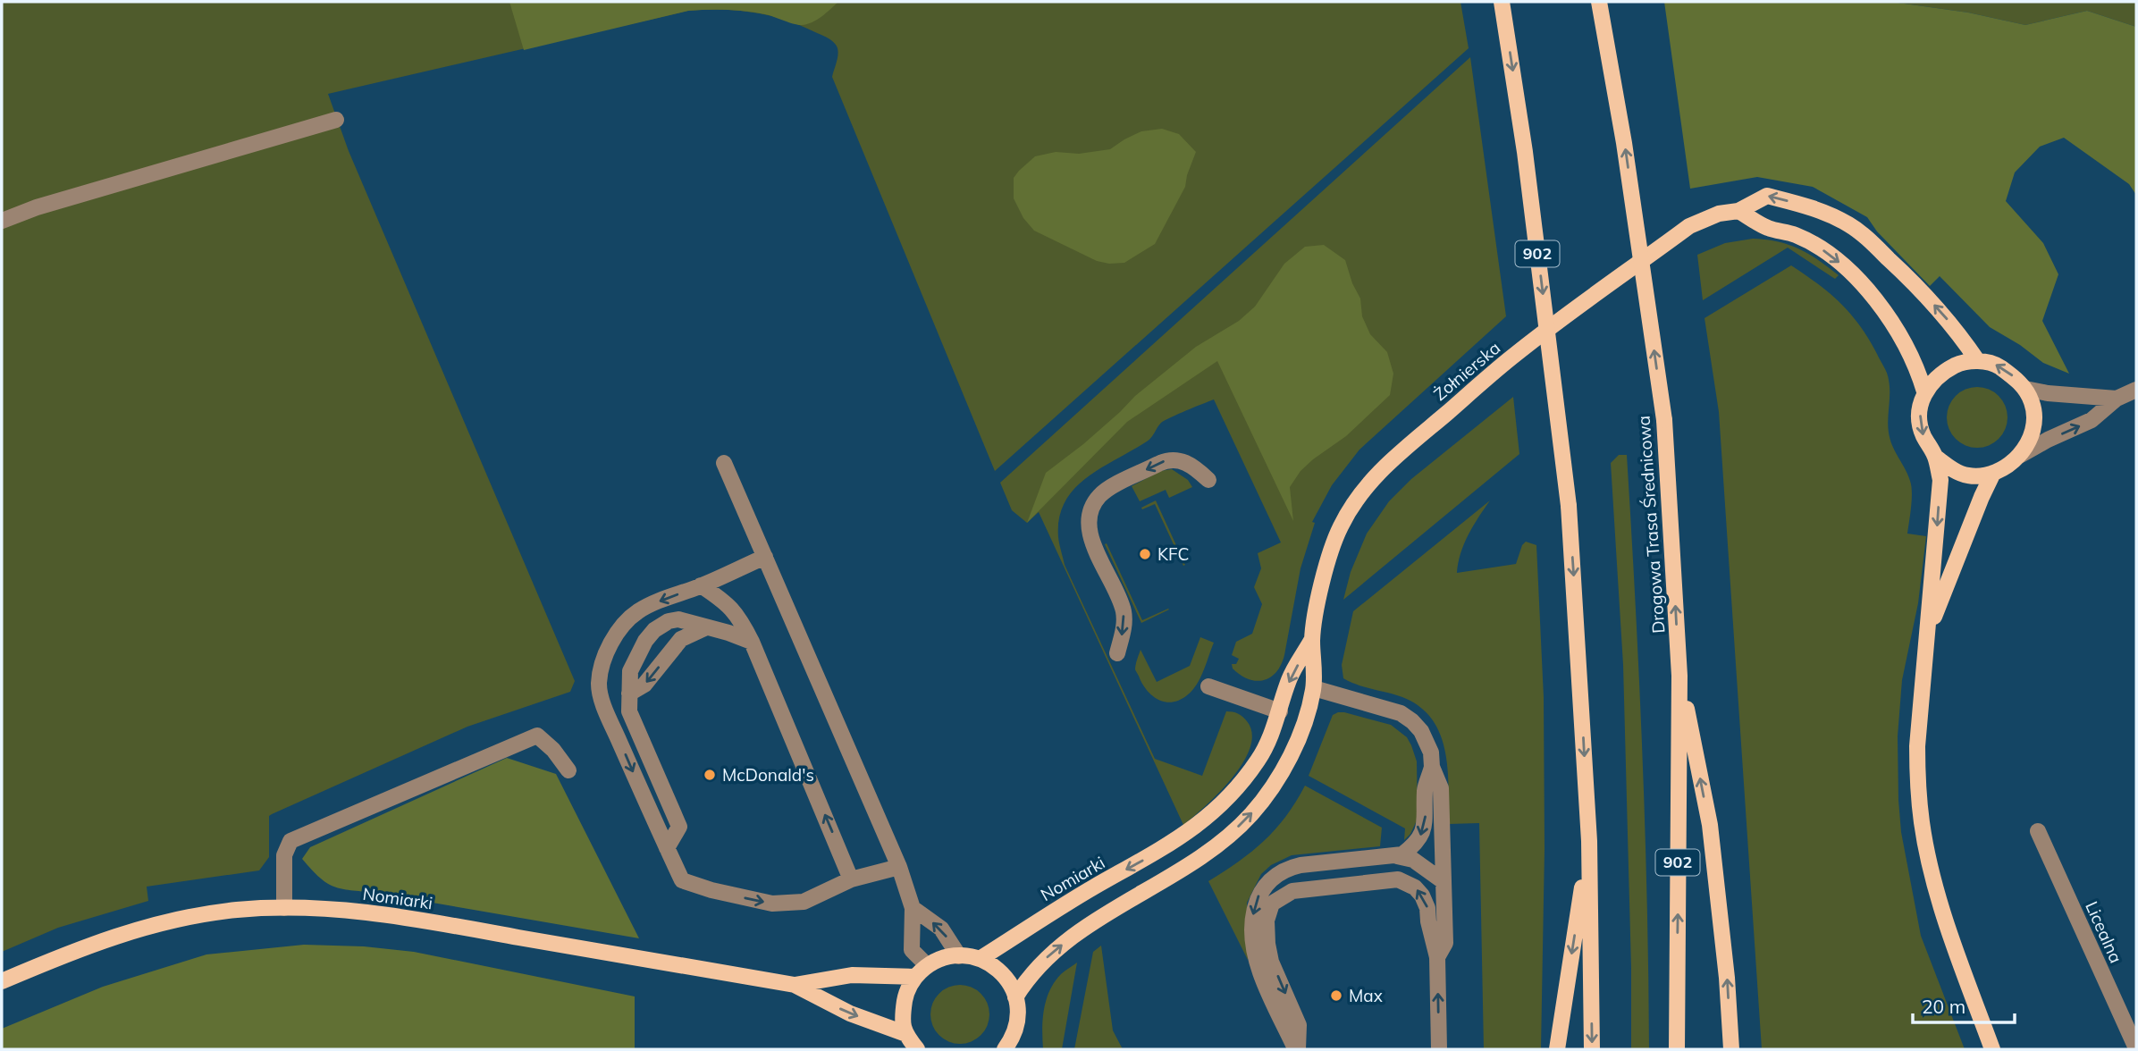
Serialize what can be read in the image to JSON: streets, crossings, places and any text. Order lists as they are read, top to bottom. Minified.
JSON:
{"streets":{"main road":["902","Żołnierska","Drogowa Trasa Średnicowa","Nomiarki"],"street":["Licealna"]},"crossings":[["Żołnierska","Nomiarki"]],"places":["KFC","McDonald's","Max"],"scale_bar":"20 m"}
